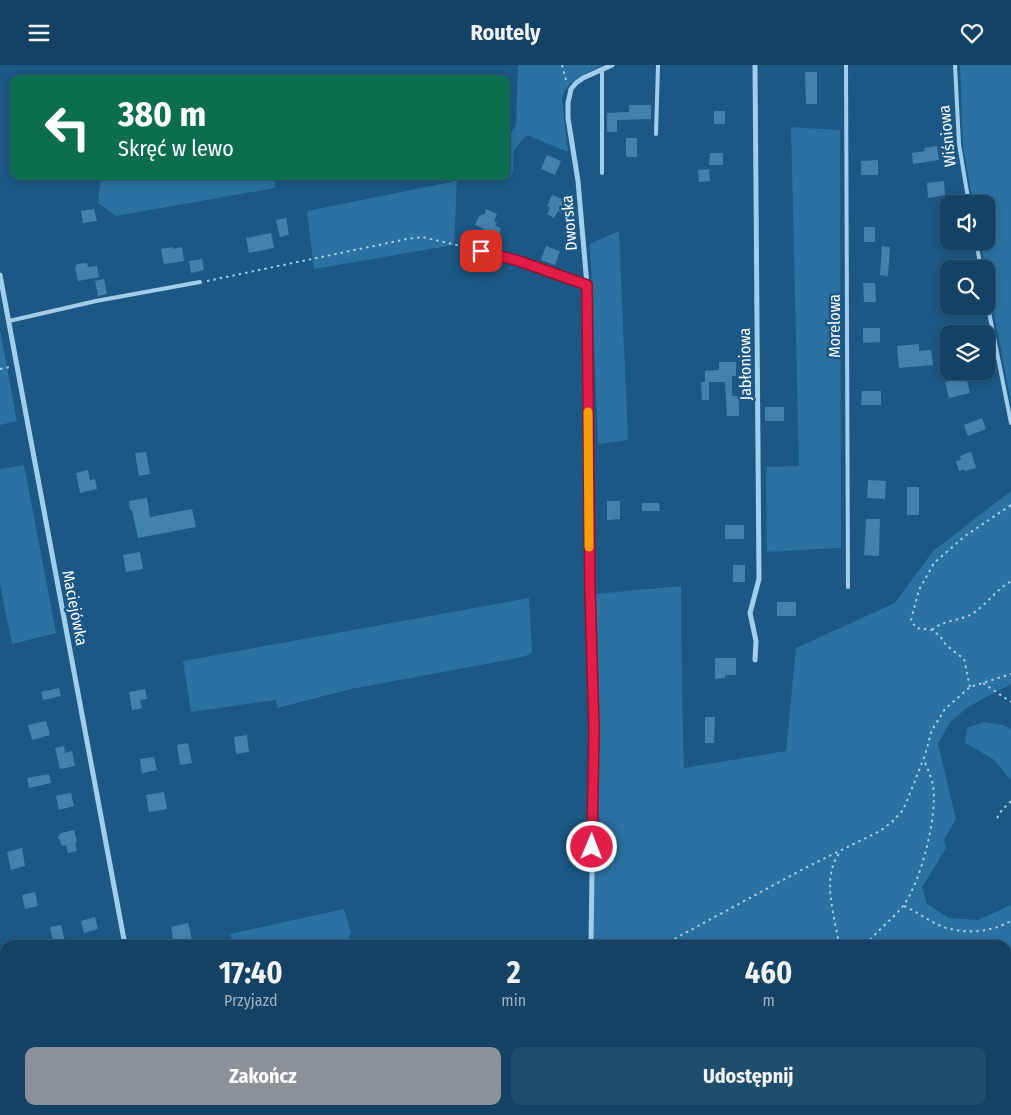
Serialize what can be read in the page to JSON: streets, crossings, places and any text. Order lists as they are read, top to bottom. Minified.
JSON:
{"streets":{"street":["Dworska","Jabłoniowa","Maciejówka"],"lane":["Wiśniowa","Morelowa"]},"page":{"header":"Routely","turn":["380 m","Skręć w lewo"],"eta":["17:40","Przyjazd","2","min","460","m"],"buttons":["Zakończ","Udostępnij"]}}
